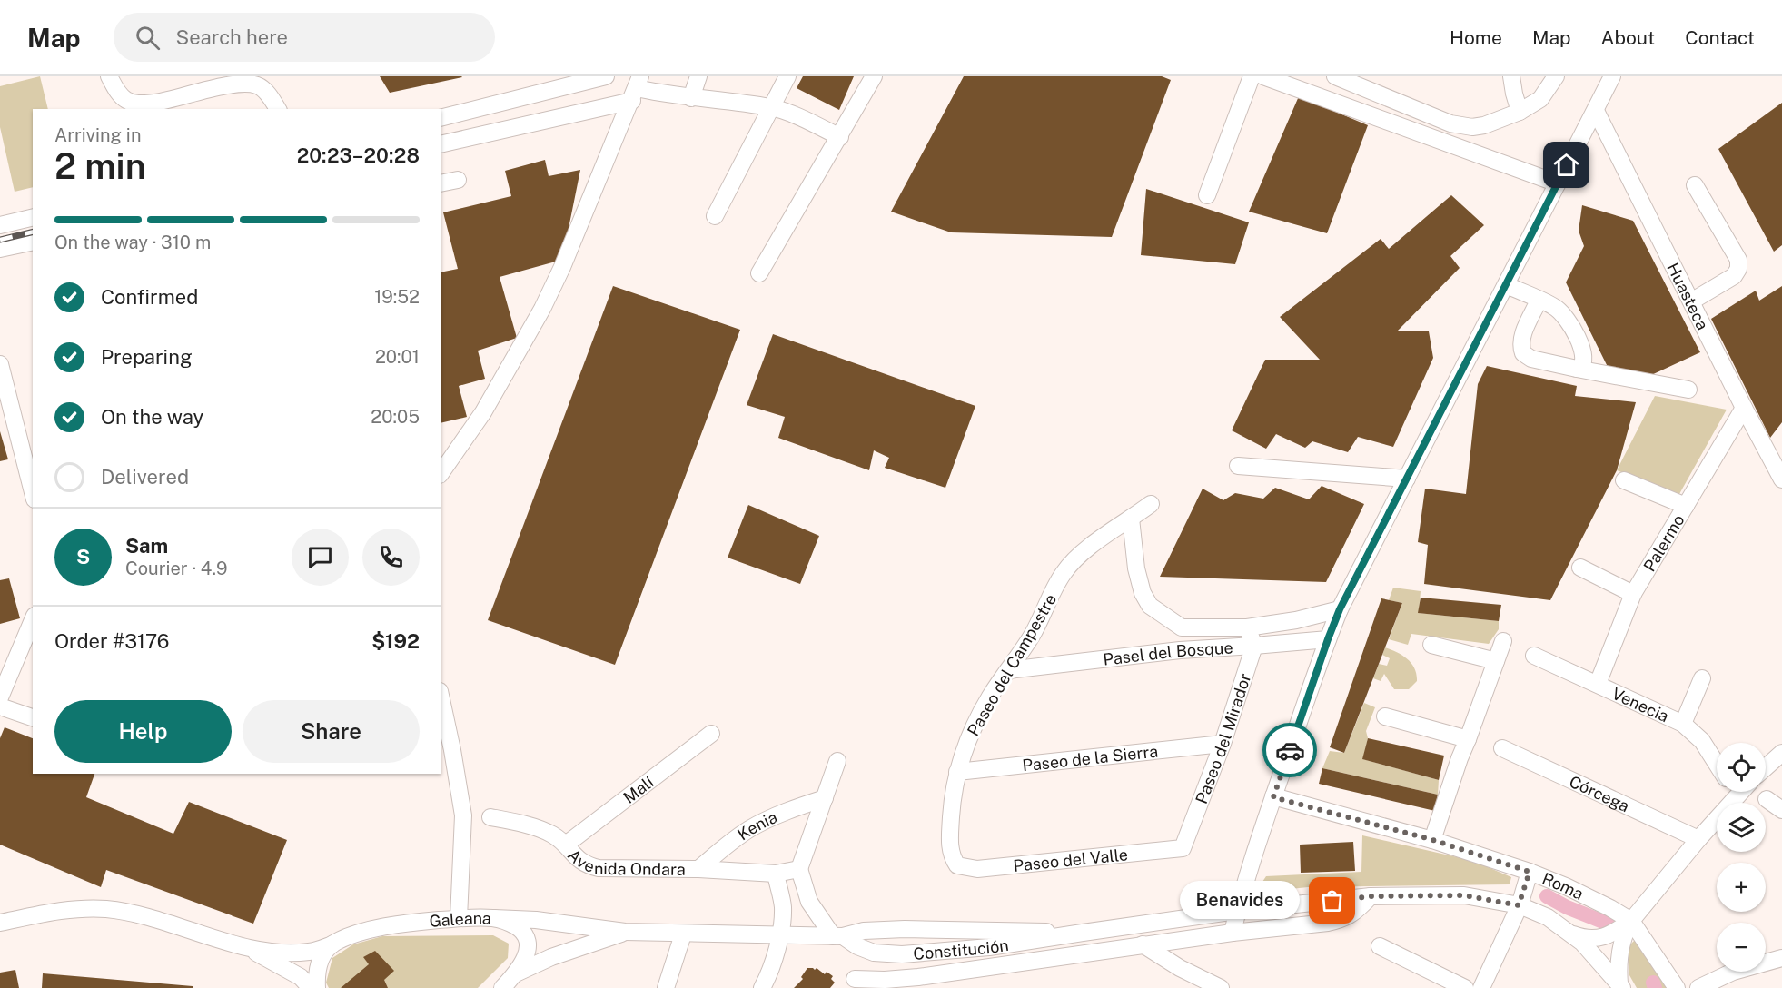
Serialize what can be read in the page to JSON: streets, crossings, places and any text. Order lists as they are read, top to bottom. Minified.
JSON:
{"streets":{"street":["Huasteca","Palermo","Pasel del Bosque","Paseo del Campestre","Venecia","Paseo del Mirador","Paseo de la Sierra","Malí","Córcega","Kenia","Avenida Ondara","Paseo del Valle","Roma","Galeana","Constitución"]},"crossings":[["Huasteca","Palermo"],["Palermo","Venecia"],["Pasel del Bosque","Paseo del Campestre"],["Pasel del Bosque","Paseo del Mirador"],["Paseo del Campestre","Paseo de la Sierra"],["Paseo del Campestre","Paseo del Valle"],["Paseo del Mirador","Paseo de la Sierra"],["Paseo del Mirador","Paseo del Valle"],["Malí","Avenida Ondara"],["Kenia","Avenida Ondara"],["Galeana","Constitución"]],"places":["Benavides"],"page":{"header":"Map","search":"Search here","nav":["Home","Map","About","Contact"],"heading":["2 min","Arriving in","20:23–20:28"],"panel":["Sam","Courier · 4.9","Order #3176","$192"],"bar":"On the way · 310 m","list":[["Confirmed","19:52"],["Preparing","20:01"],["On the way","20:05"],"Delivered"],"round":"S","buttons":["Help","Share"],"map_buttons":["+","−"],"bubble":"Benavides"}}
